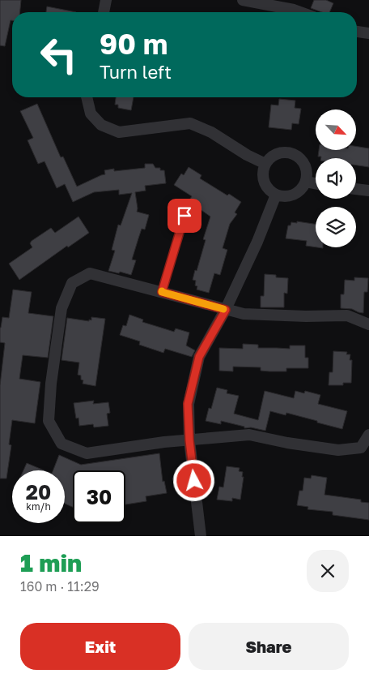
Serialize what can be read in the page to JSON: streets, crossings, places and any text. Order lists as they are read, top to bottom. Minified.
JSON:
{"north":"bottom right","page":{"turn":["90 m","Turn left"],"speed":"20 km/h","limit":"30","heading":["1 min","160 m · 11:29"],"buttons":["Exit","Share"]}}
